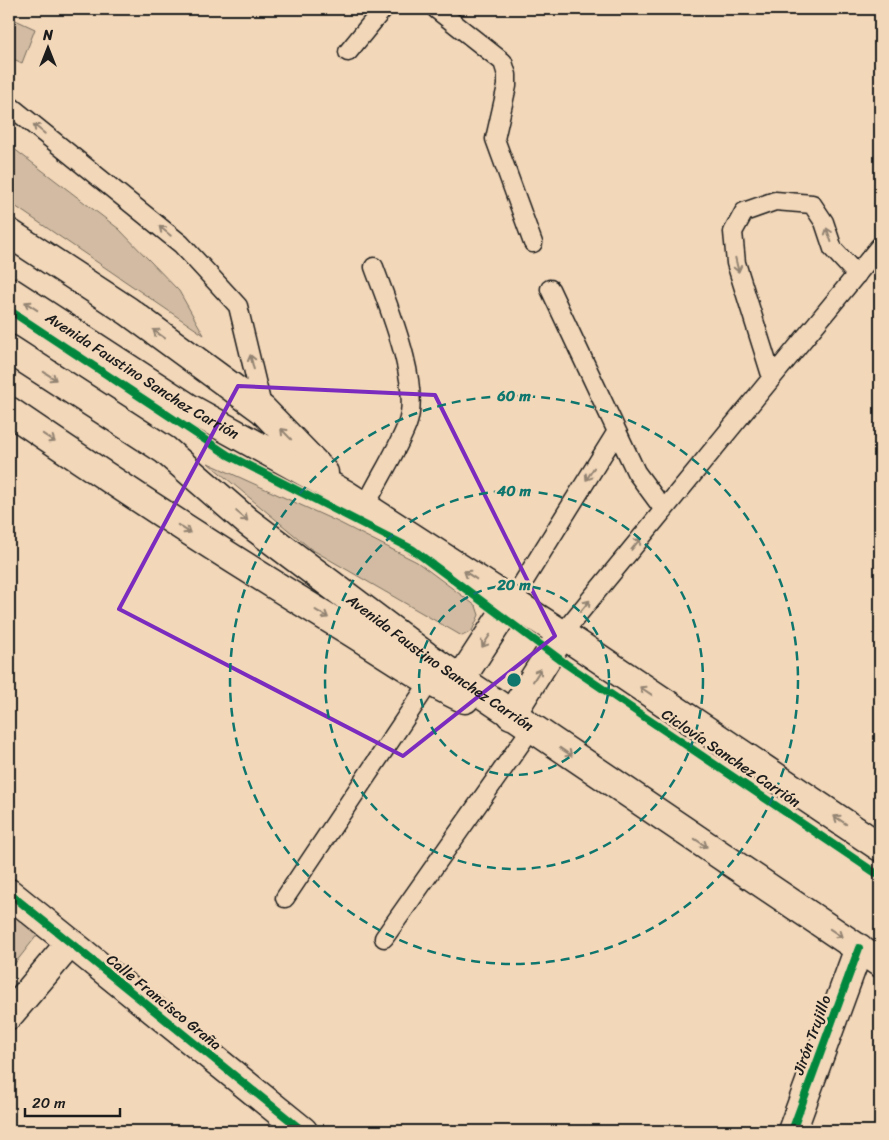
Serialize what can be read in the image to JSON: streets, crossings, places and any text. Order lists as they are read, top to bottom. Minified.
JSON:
{"streets":{"main road":["Avenida Faustino Sanchez Carrión","Calle Francisco Graña","Jirón Trujillo"],"cycle path":["Ciclovía Sanchez Carrión"]},"crossings":[["Avenida Faustino Sanchez Carrión","Jirón Trujillo"]],"scale_bar":"20 m","north":"top","rings":["60 m","40 m","20 m"]}
